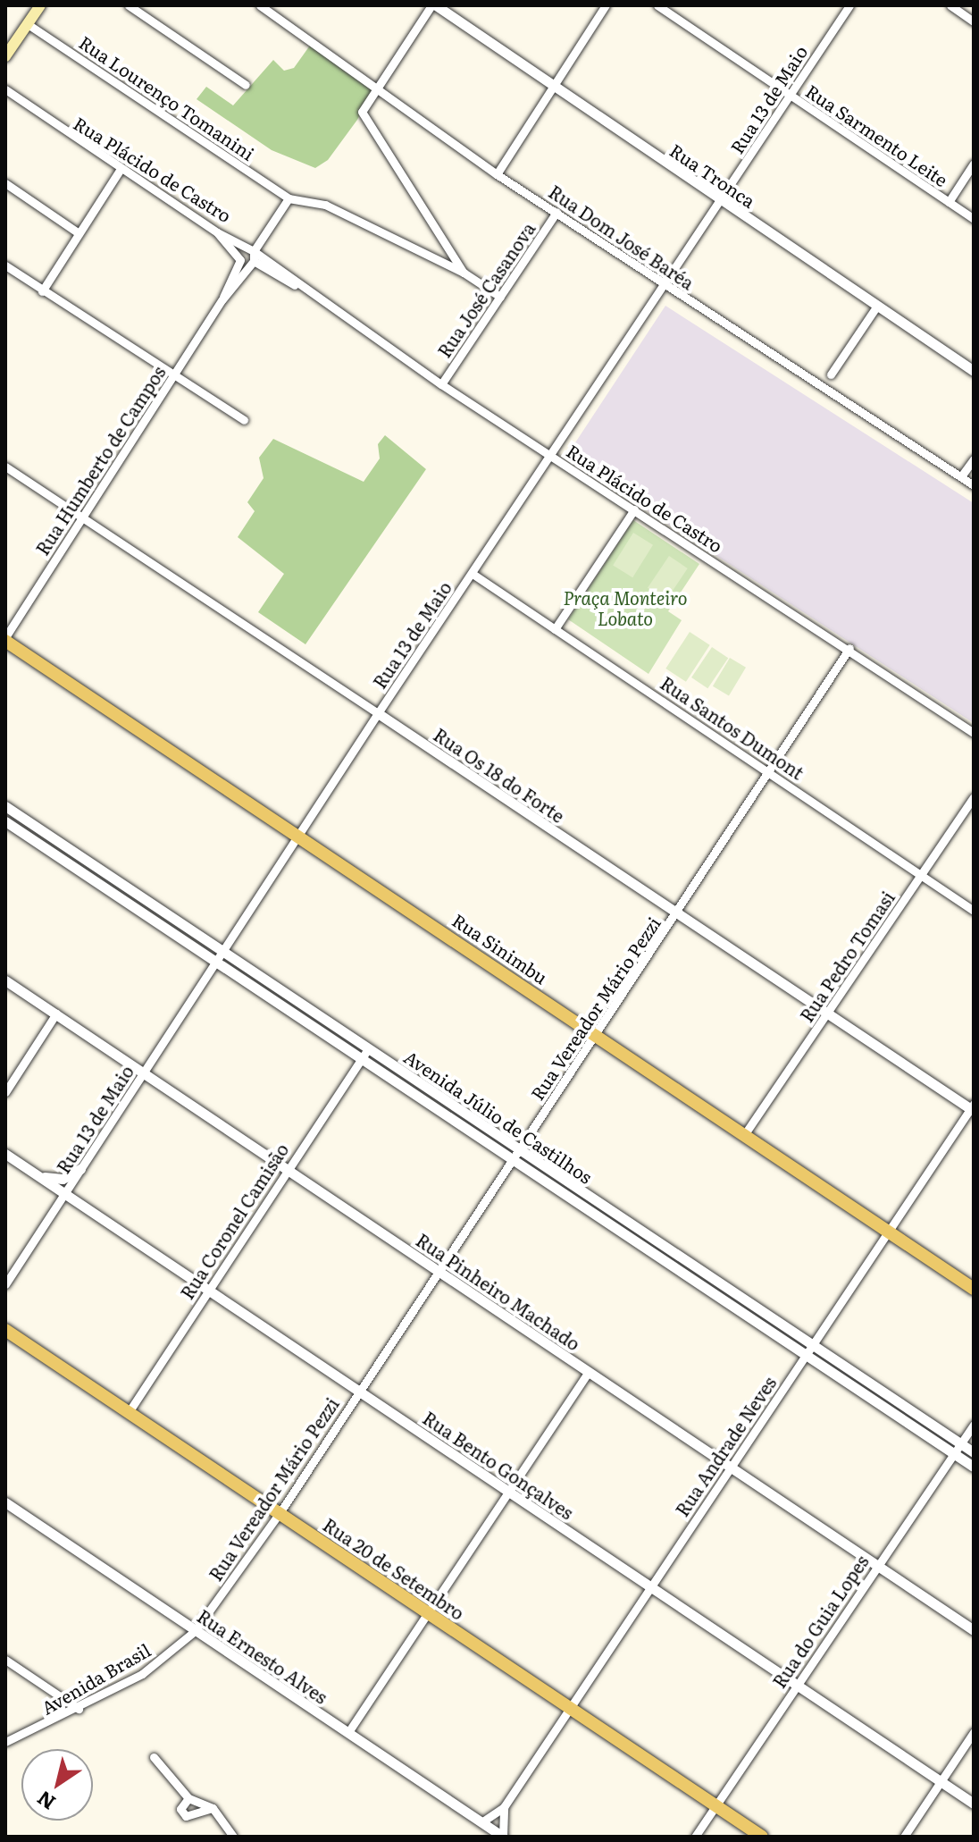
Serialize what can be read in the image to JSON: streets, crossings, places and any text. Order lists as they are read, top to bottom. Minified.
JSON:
{"streets":{"main road":["Rua Sinimbu","Rua 20 de Setembro"],"street":["Rua Lourenço Tomanini","Rua 13 de Maio","Rua Sarmento Leite","Rua Plácido de Castro","Rua Tronca","Rua Dom José Baréa","Rua José Casanova","Rua Humberto de Campos","Rua Santos Dumont","Rua Os 18 do Forte","Rua Pedro Tomasi","Rua Vereador Mário Pezzi","Avenida Júlio de Castilhos","Rua Coronel Camisão","Rua Pinheiro Machado","Rua Andrade Neves","Rua Bento Gonçalves","Rua do Guia Lopes","Rua Ernesto Alves","Avenida Brasil"]},"crossings":[["Rua Lourenço Tomanini","Rua Humberto de Campos"],["Rua 13 de Maio","Rua Sarmento Leite"],["Rua 13 de Maio","Rua Plácido de Castro"],["Rua 13 de Maio","Rua Tronca"],["Rua 13 de Maio","Rua Dom José Baréa"],["Rua 13 de Maio","Rua Santos Dumont"],["Rua 13 de Maio","Rua Os 18 do Forte"],["Rua 13 de Maio","Rua Sinimbu"],["Rua 13 de Maio","Avenida Júlio de Castilhos"],["Rua 13 de Maio","Rua Pinheiro Machado"],["Rua 13 de Maio","Rua Bento Gonçalves"],["Rua Plácido de Castro","Rua José Casanova"],["Rua Plácido de Castro","Rua Humberto de Campos"],["Rua Plácido de Castro","Rua Vereador Mário Pezzi"],["Rua Dom José Baréa","Rua José Casanova"],["Rua Humberto de Campos","Rua Os 18 do Forte"],["Rua Humberto de Campos","Rua Sinimbu"],["Rua Santos Dumont","Rua Pedro Tomasi"],["Rua Santos Dumont","Rua Vereador Mário Pezzi"],["Rua Os 18 do Forte","Rua Pedro Tomasi"],["Rua Os 18 do Forte","Rua Vereador Mário Pezzi"],["Rua Os 18 do Forte","Rua Andrade Neves"],["Rua Sinimbu","Rua Pedro Tomasi"],["Rua Sinimbu","Rua Vereador Mário Pezzi"],["Rua Sinimbu","Rua Andrade Neves"],["Rua Vereador Mário Pezzi","Avenida Júlio de Castilhos"],["Rua Vereador Mário Pezzi","Rua Pinheiro Machado"],["Rua Vereador Mário Pezzi","Rua Bento Gonçalves"],["Rua Vereador Mário Pezzi","Rua 20 de Setembro"],["Rua Vereador Mário Pezzi","Rua Ernesto Alves"],["Rua Vereador Mário Pezzi","Avenida Brasil"],["Avenida Júlio de Castilhos","Rua Coronel Camisão"],["Avenida Júlio de Castilhos","Rua Andrade Neves"],["Avenida Júlio de Castilhos","Rua do Guia Lopes"],["Rua Coronel Camisão","Rua Pinheiro Machado"],["Rua Coronel Camisão","Rua Bento Gonçalves"],["Rua Coronel Camisão","Rua 20 de Setembro"],["Rua Pinheiro Machado","Rua Andrade Neves"],["Rua Pinheiro Machado","Rua do Guia Lopes"],["Rua Andrade Neves","Rua Bento Gonçalves"],["Rua Andrade Neves","Rua 20 de Setembro"],["Rua Andrade Neves","Rua Ernesto Alves"],["Rua Bento Gonçalves","Rua do Guia Lopes"],["Rua 20 de Setembro","Rua do Guia Lopes"],["Rua Ernesto Alves","Avenida Brasil"]],"parks":["Praça Monteiro Lobato"],"north":"bottom left"}
